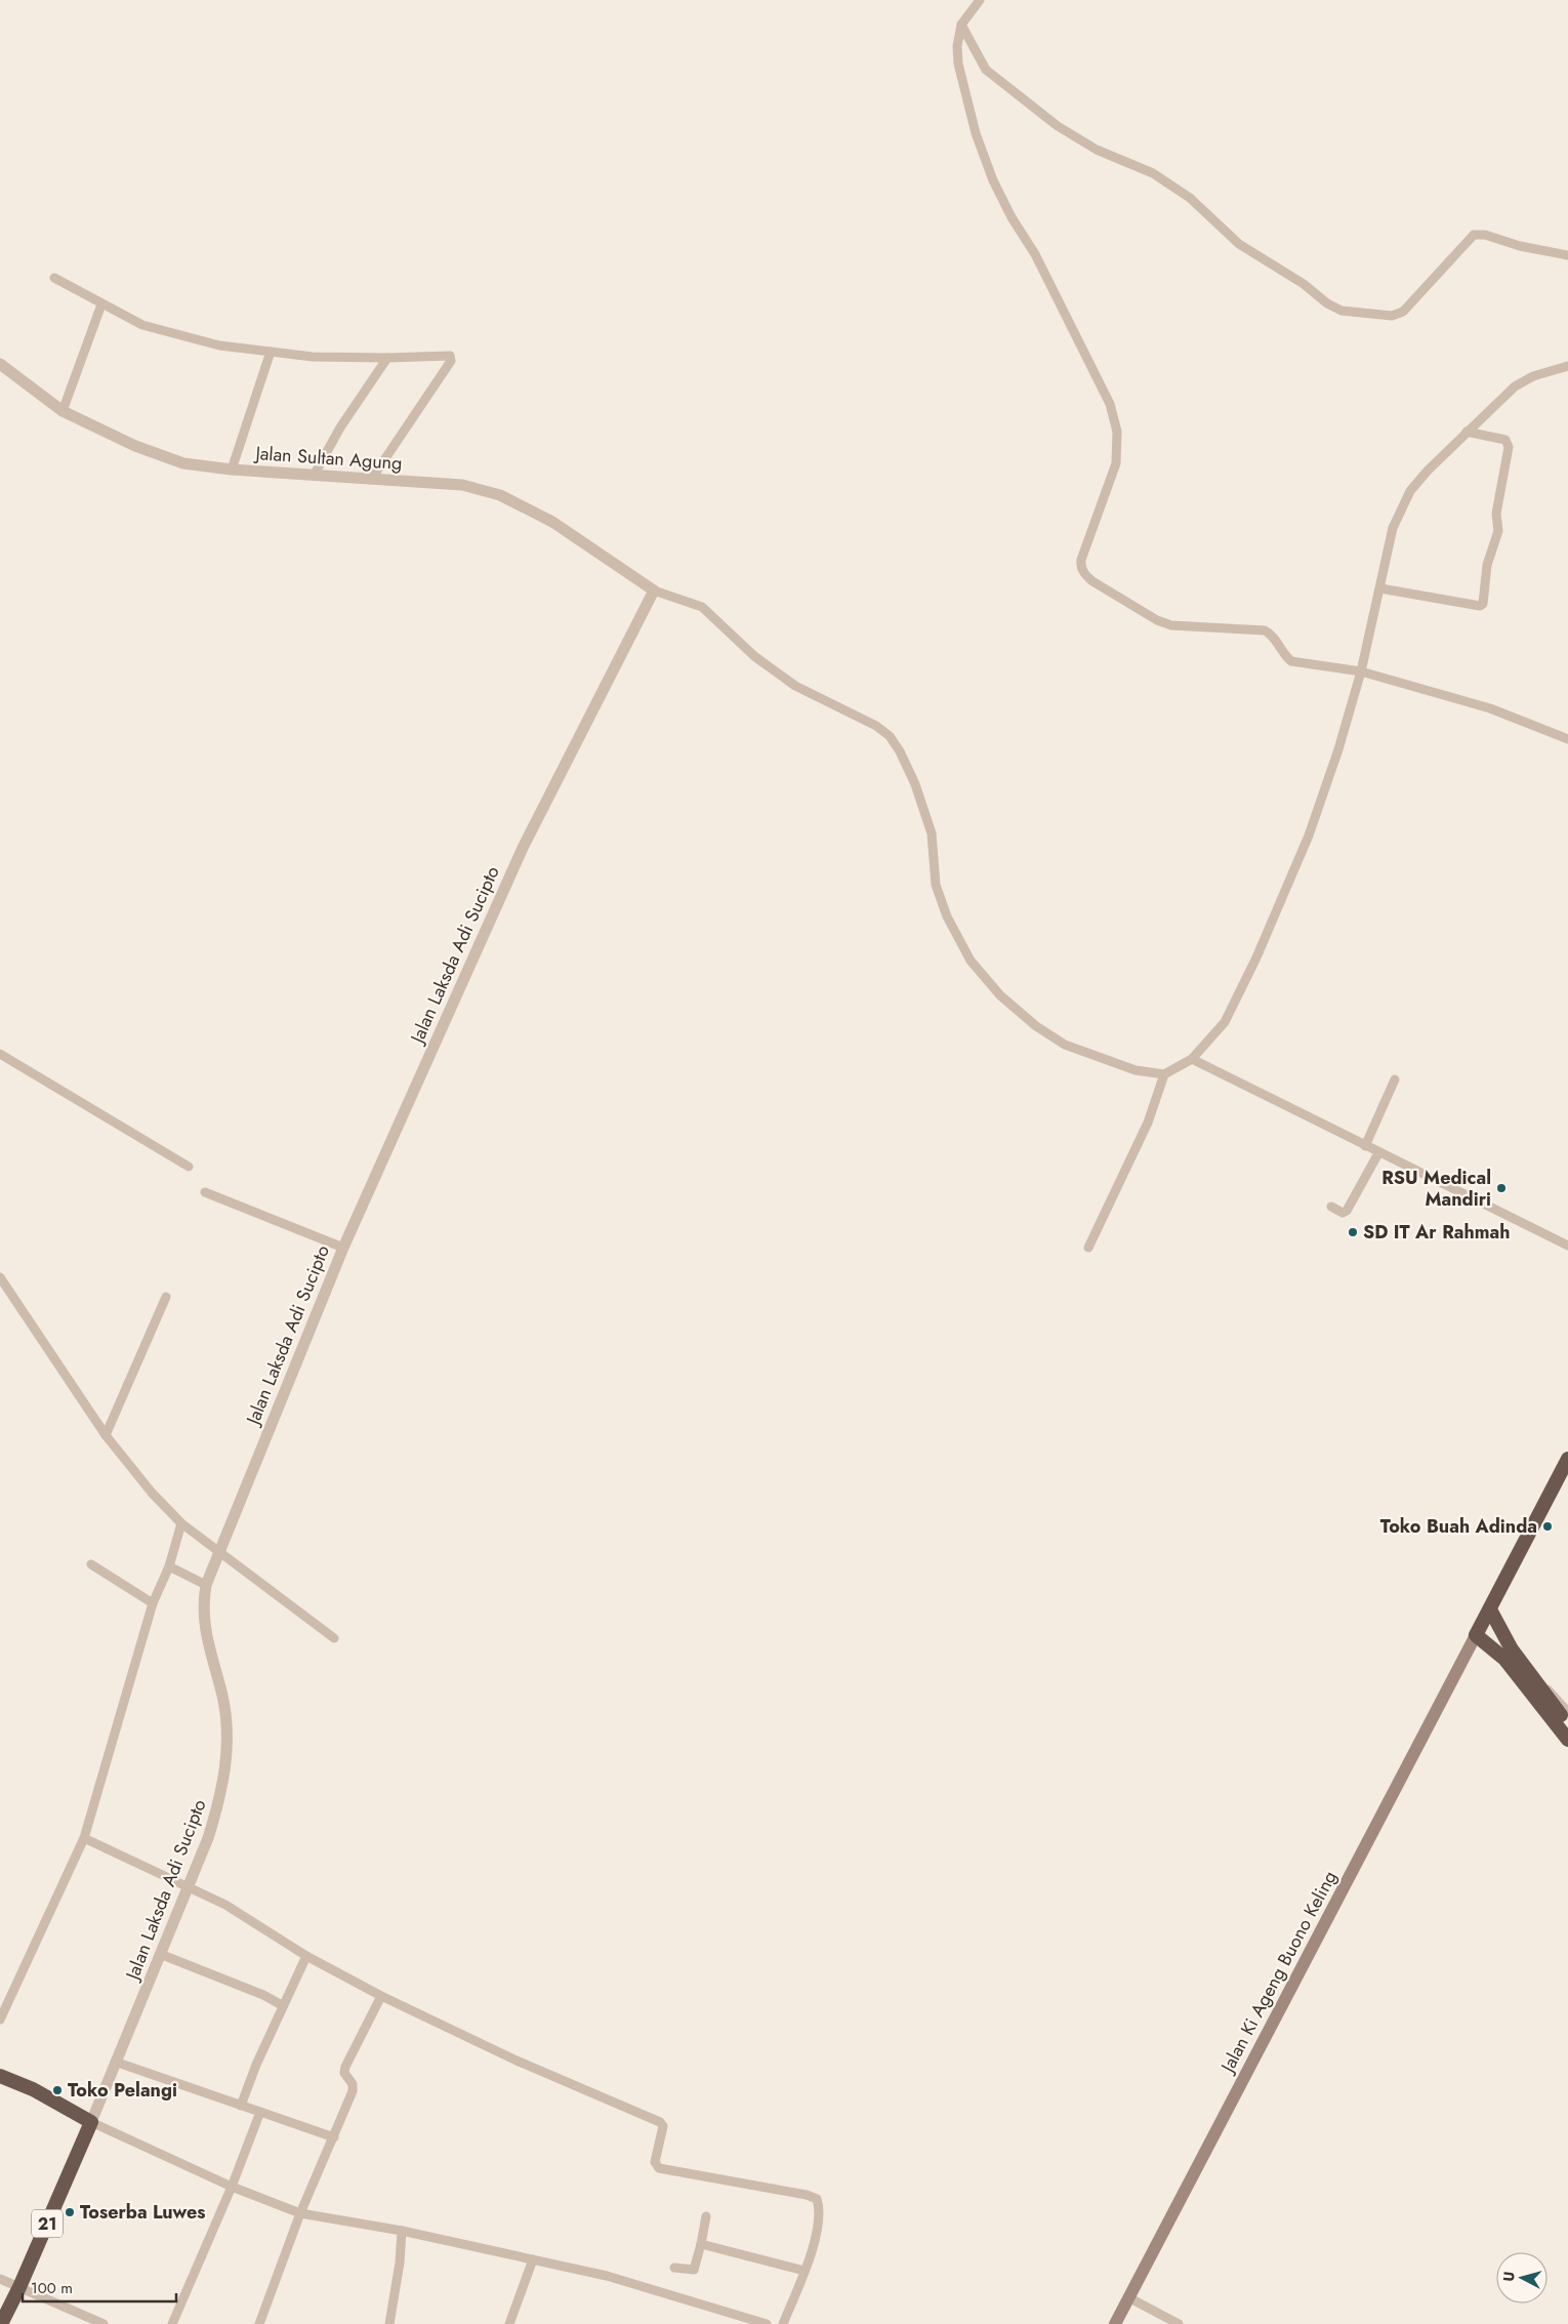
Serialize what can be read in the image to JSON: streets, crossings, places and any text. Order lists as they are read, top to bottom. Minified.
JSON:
{"streets":{"highway":["21"],"main road":["Jalan Ki Ageng Buono Keling"],"street":["Jalan Sultan Agung","Jalan Laksda Adi Sucipto"]},"crossings":[["Jalan Sultan Agung","Jalan Laksda Adi Sucipto"],["Jalan Laksda Adi Sucipto","21"]],"places":["RSU Medical Mandiri","SD IT Ar Rahmah","Toko Buah Adinda","Toko Pelangi","Toserba Luwes"],"scale_bar":"100 m","north":"left"}
